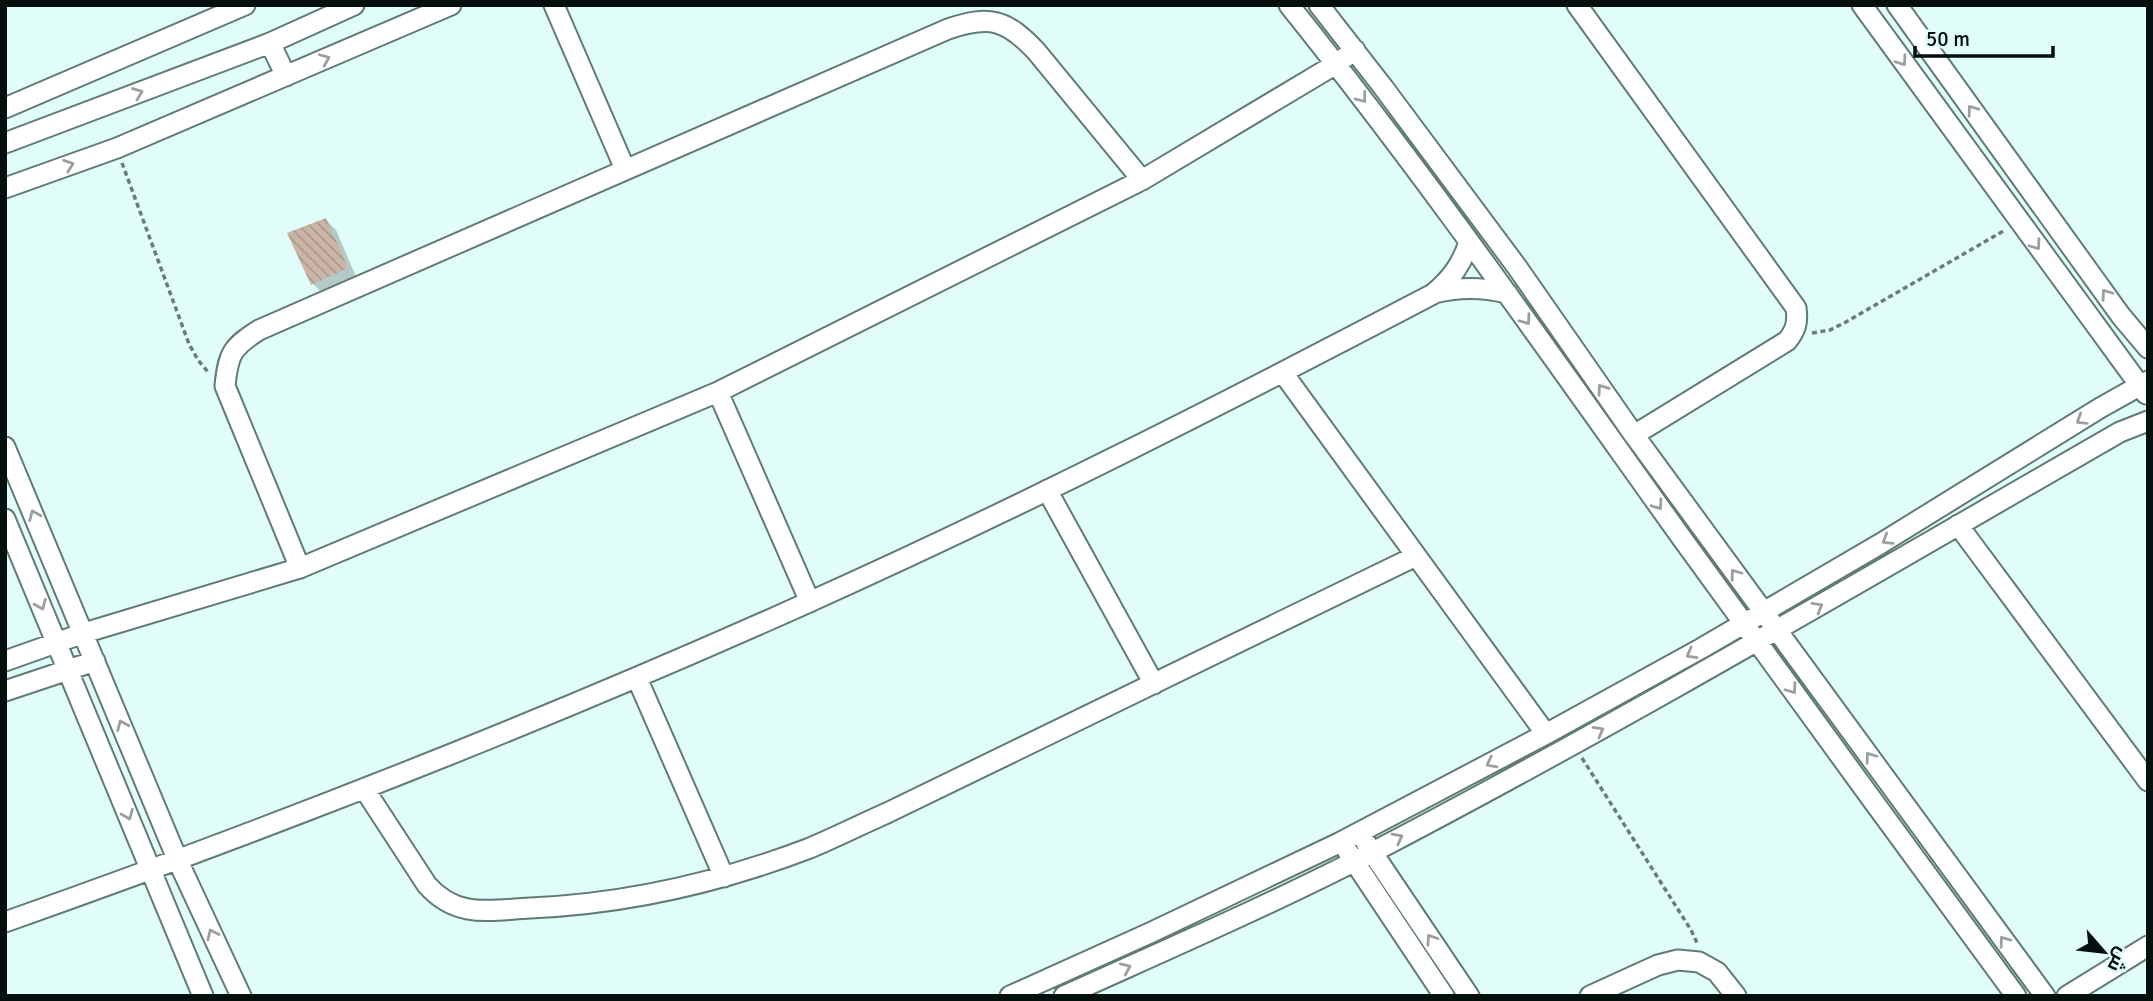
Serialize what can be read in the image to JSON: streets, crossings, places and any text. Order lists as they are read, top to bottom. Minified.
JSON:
{"scale_bar":"50 m","north":"bottom right"}
